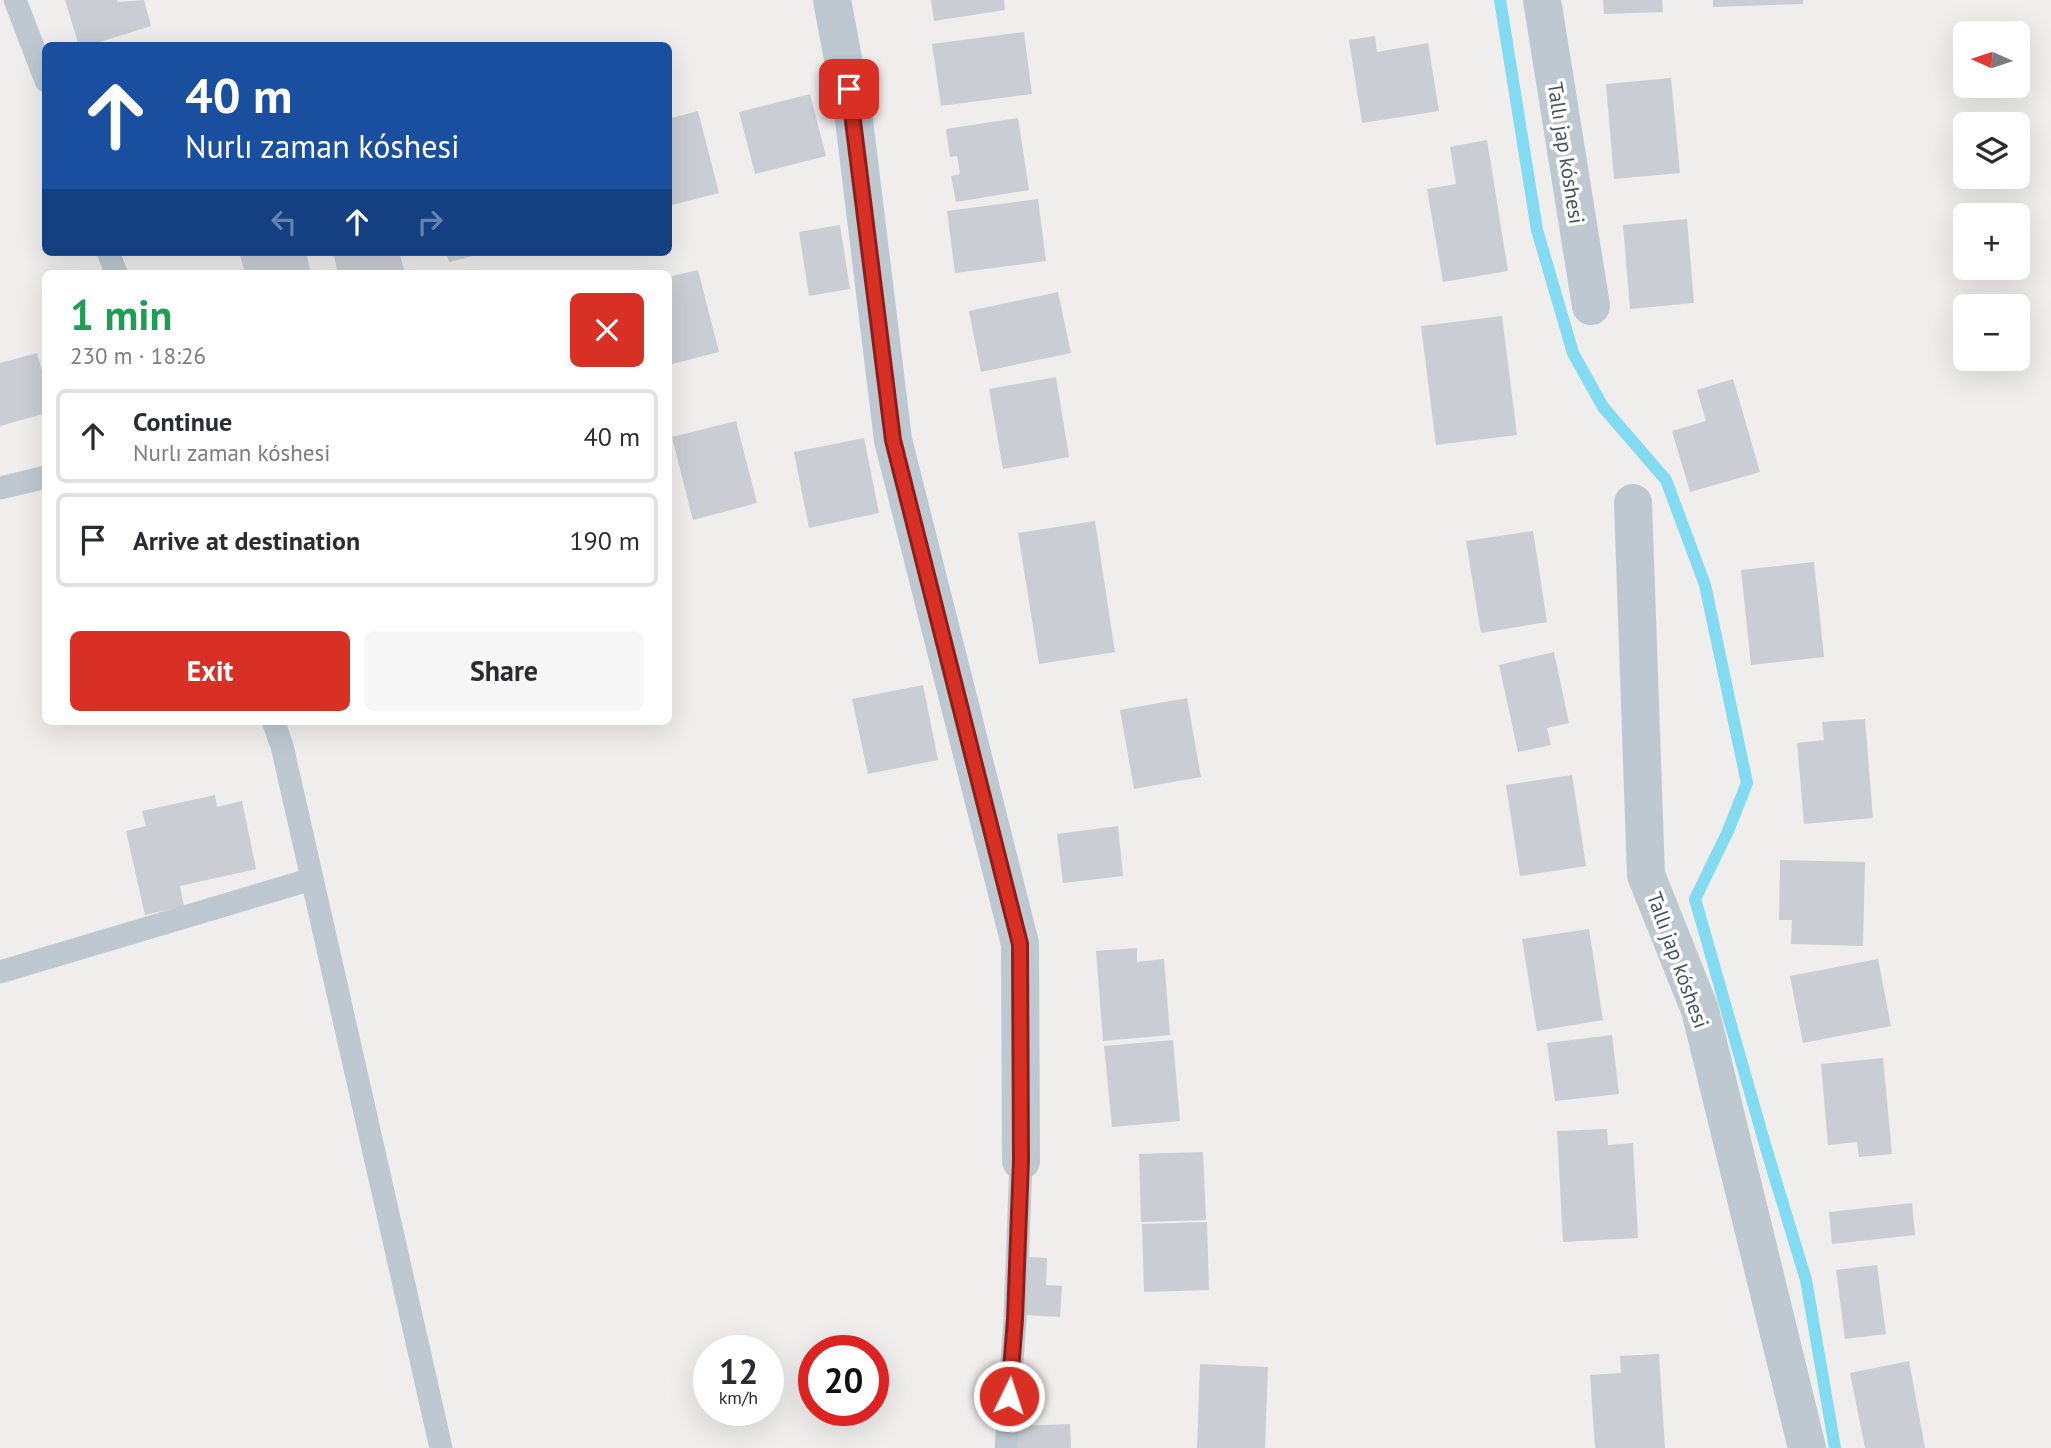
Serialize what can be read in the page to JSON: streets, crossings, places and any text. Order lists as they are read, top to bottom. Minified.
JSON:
{"streets":{"street":["Tallı jap kóshesi"]},"north":"left","page":{"map_buttons":["+","−"],"turn":["40 m","Nurlı zaman kóshesi"],"heading":["1 min","230 m · 18:26"],"list":[{"name":"Continue","note":"Nurlı zaman kóshesi","value":"40 m"},{"name":"Arrive at destination","value":"190 m"}],"buttons":["Exit","Share"],"speed":"12 km/h","limit":"20"}}
